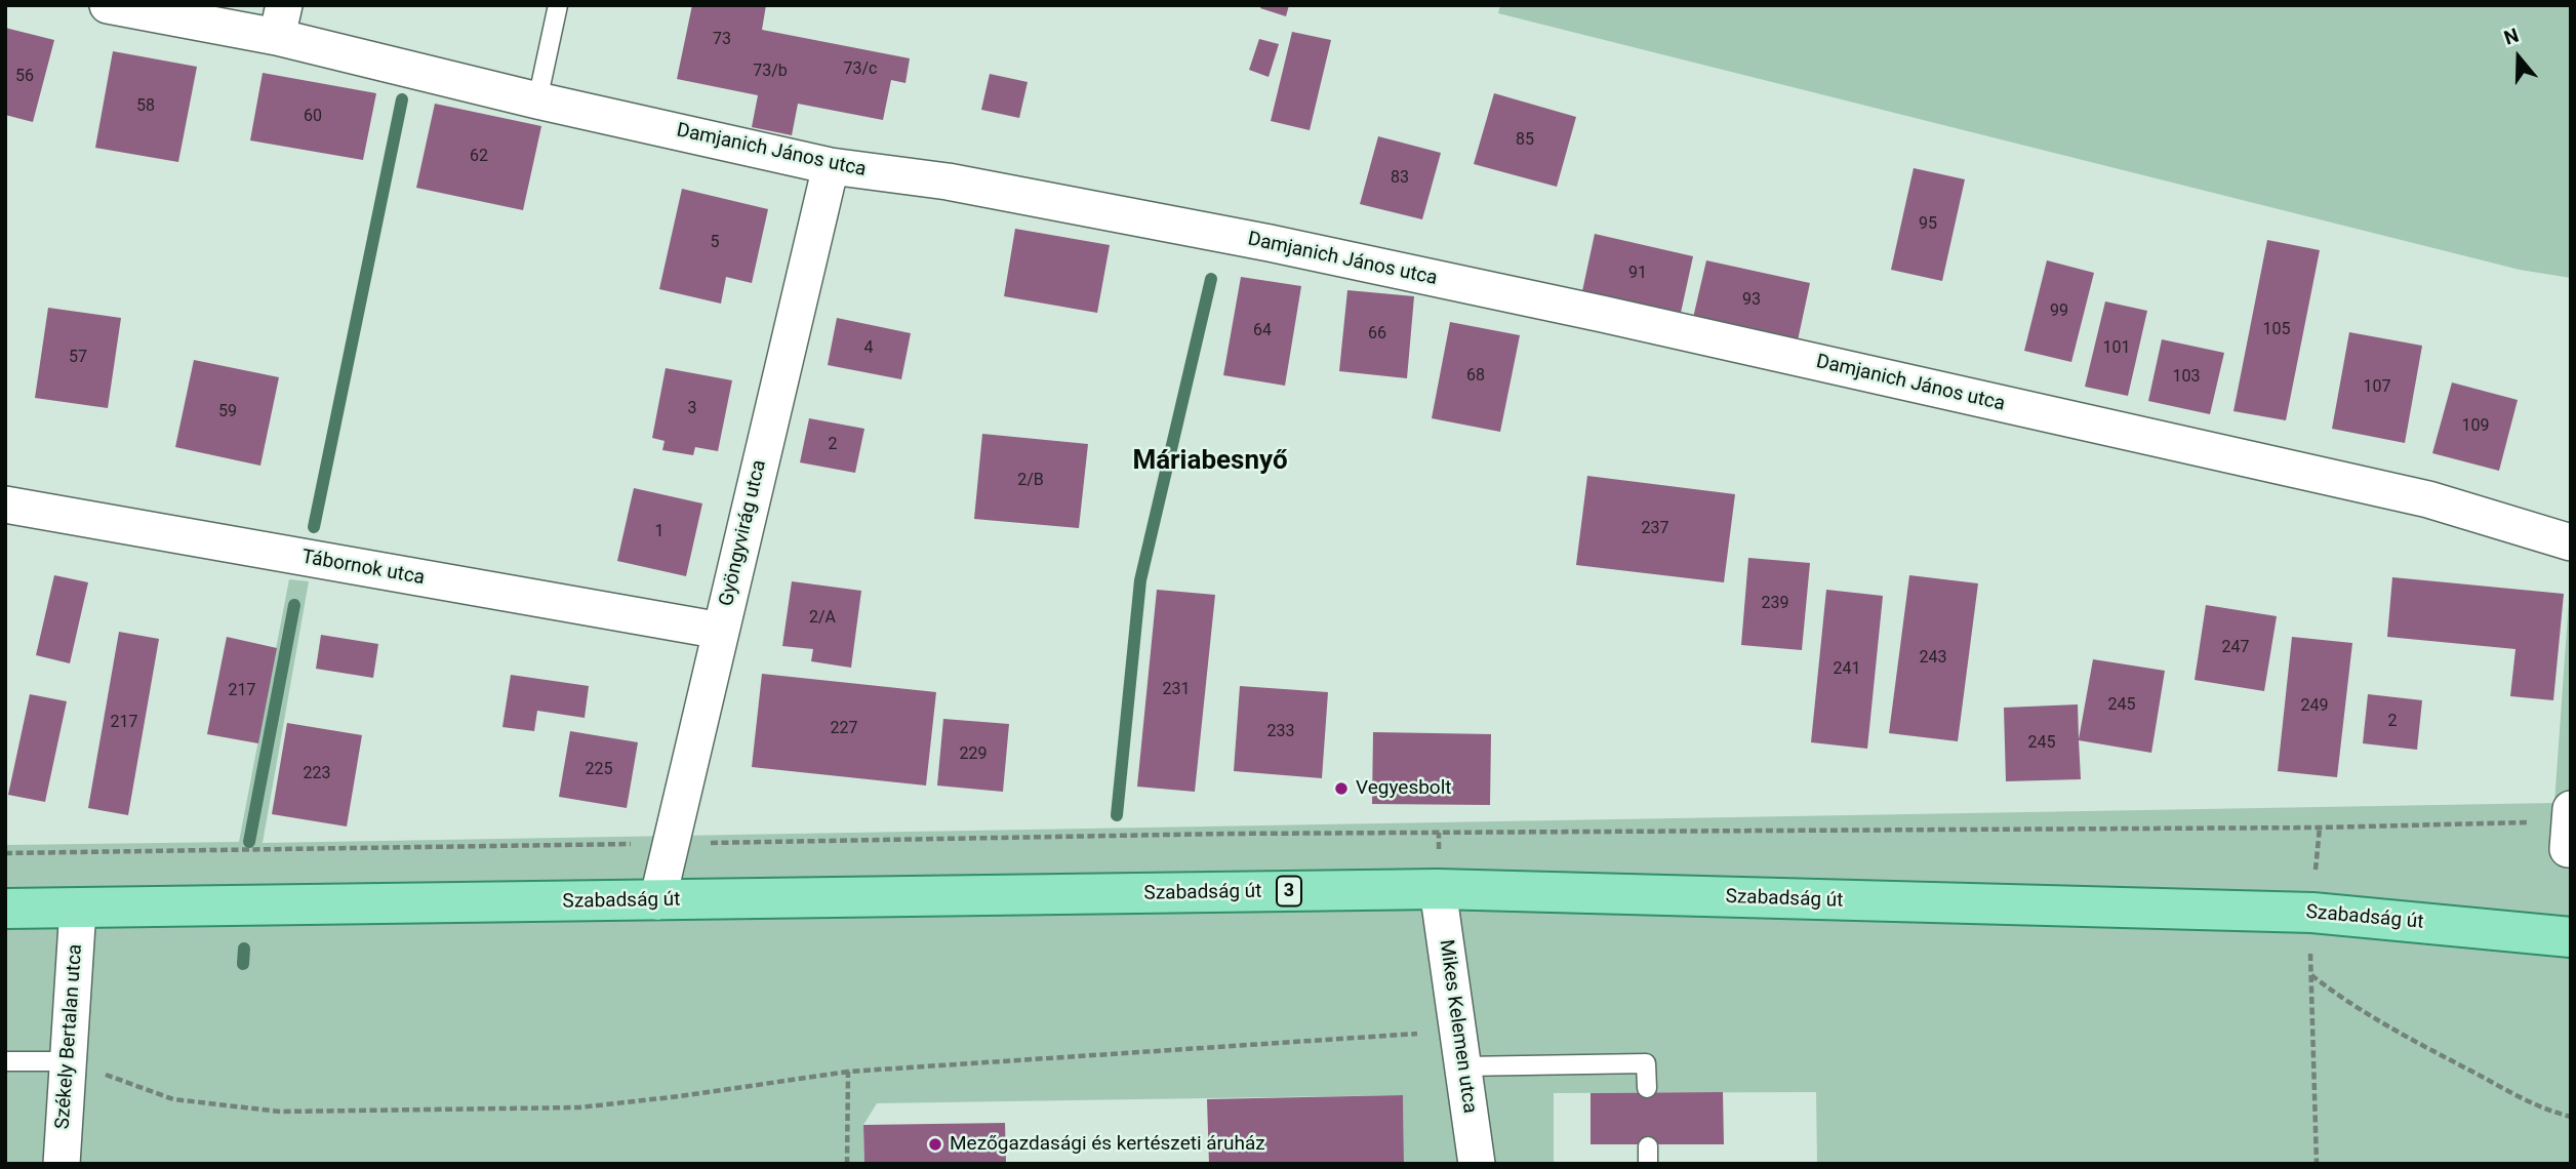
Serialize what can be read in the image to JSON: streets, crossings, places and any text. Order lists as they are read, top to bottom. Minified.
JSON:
{"streets":{"main road":["3","Szabadság út"],"street":["Damjanich János utca","Gyöngyvirág utca","Tábornok utca","Mikes Kelemen utca","Székely Bertalan utca"]},"crossings":[["Damjanich János utca","Gyöngyvirág utca"],["Gyöngyvirág utca","Tábornok utca"],["Gyöngyvirág utca","Szabadság út"],["Szabadság út","Mikes Kelemen utca"],["Szabadság út","Székely Bertalan utca"]],"districts":["Máriabesnyő"],"places":["Vegyesbolt","Mezőgazdasági és kertészeti áruház"],"house_numbers":["73","73/c","73/b","56","58","60","85","62","83","95","5","91","93","99","105","64","66","4","101","57","68","103","107","3","59","109","2","2/B","237","1","239","2/A","247","243","241","231","217","245","249","2","217","227","233","245","229","225","223"],"north":"top"}
